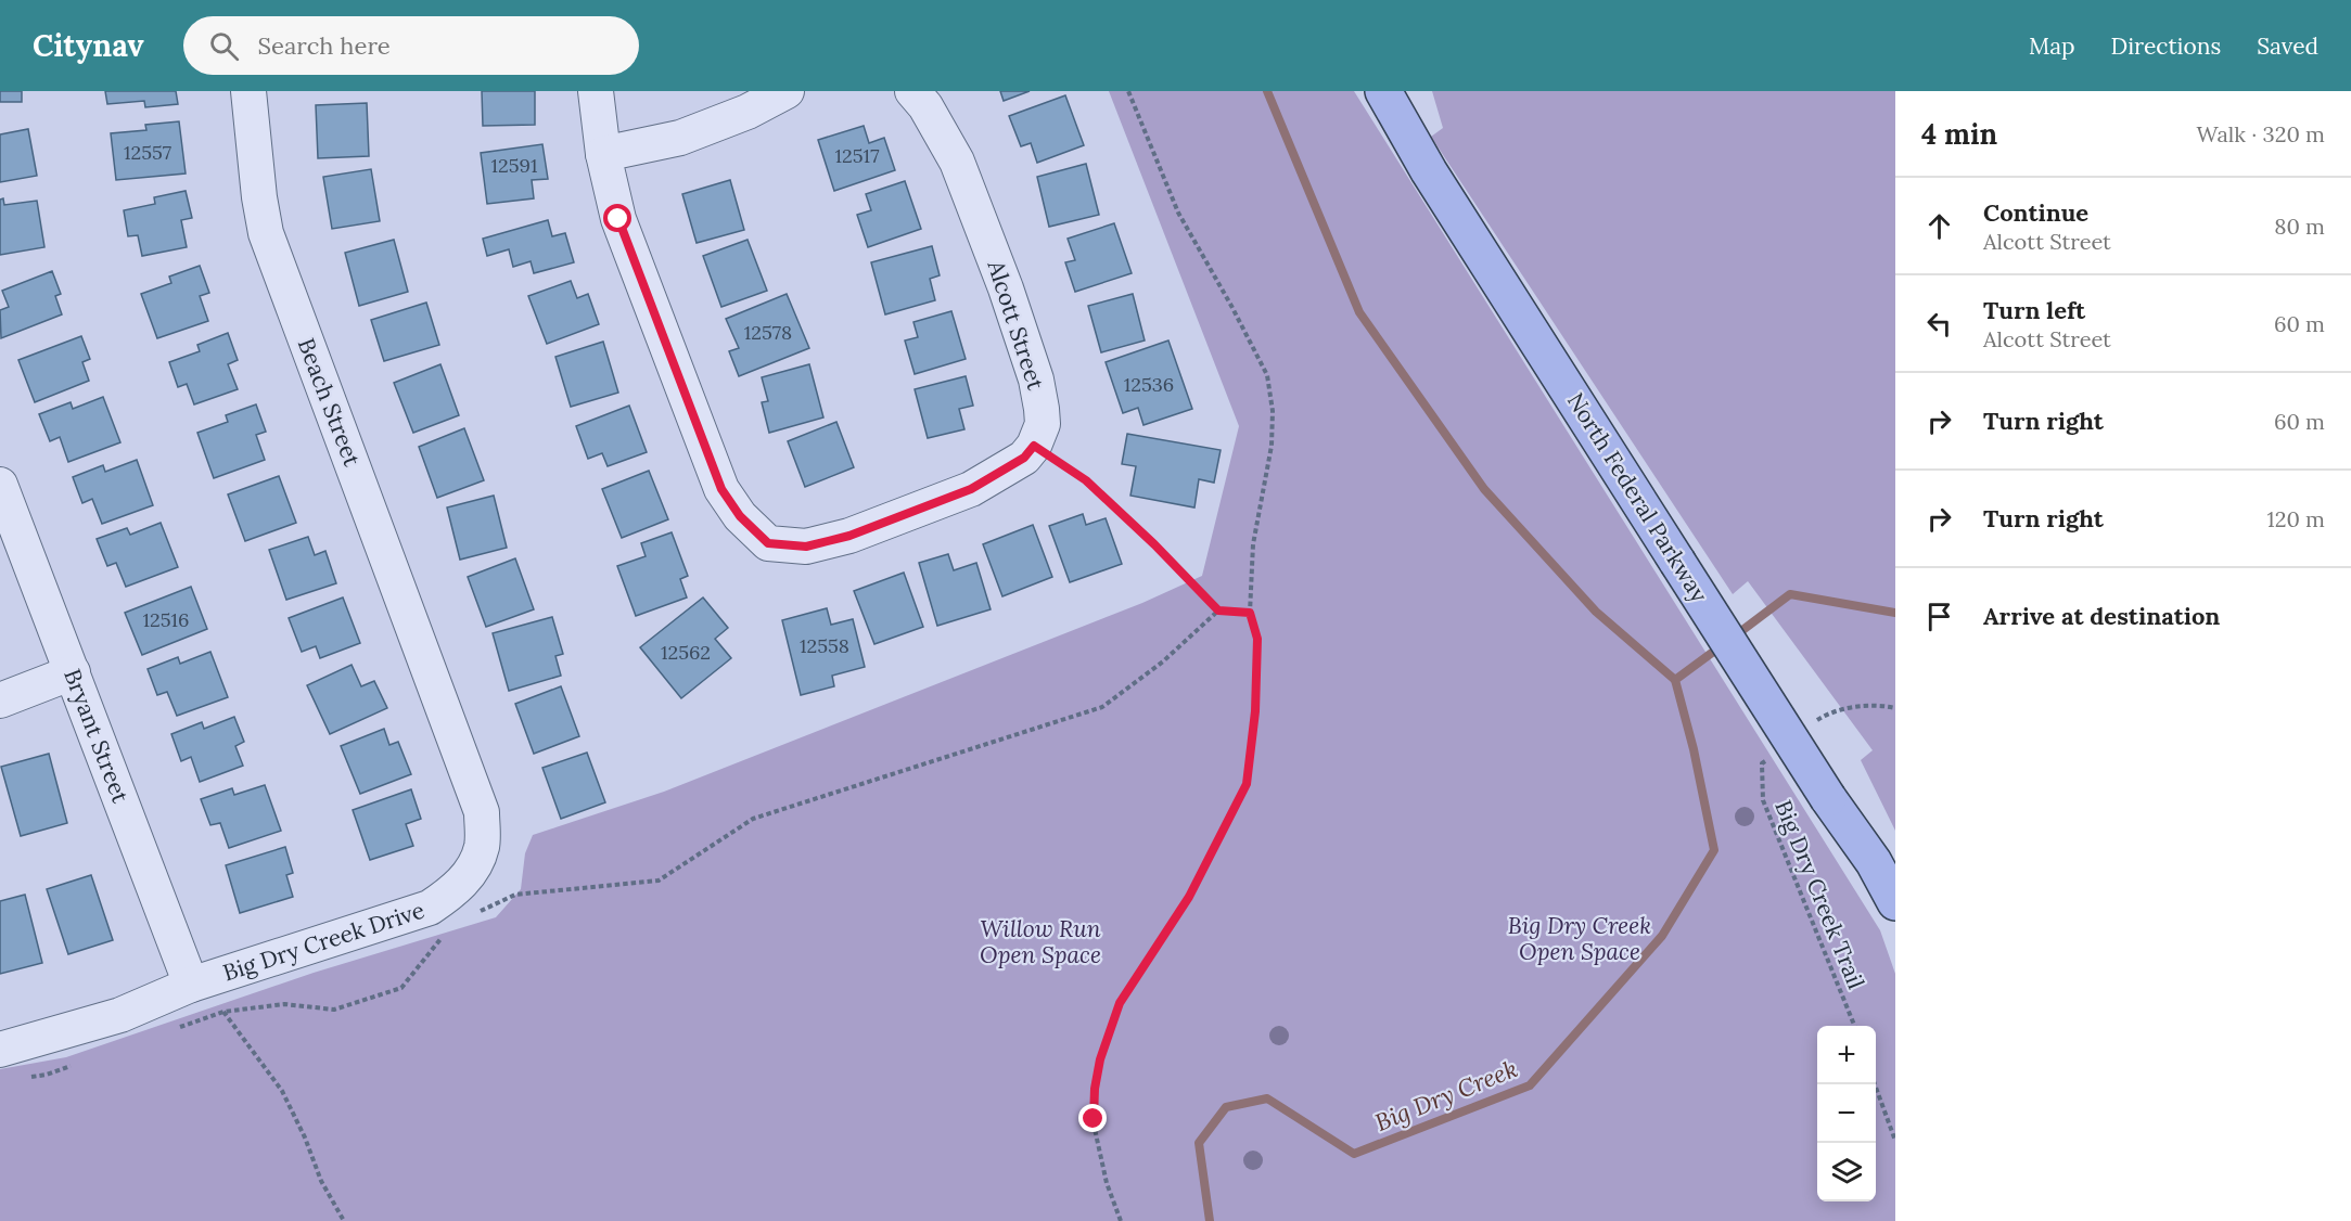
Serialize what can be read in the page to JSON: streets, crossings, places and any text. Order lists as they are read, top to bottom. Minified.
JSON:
{"streets":{"main road":["North Federal Parkway"],"street":["Alcott Street","Beach Street","Bryant Street","Big Dry Creek Drive"],"path":["Big Dry Creek Trail"]},"crossings":[["Beach Street","Big Dry Creek Drive"],["Bryant Street","Big Dry Creek Drive"]],"water":["Big Dry Creek"],"parks":["Big Dry Creek Open Space","Willow Run Open Space"],"house_numbers":["12557","12517","12591","12578","12536","12516","12558","12562"],"page":{"header":"Citynav","search":"Search here","nav":["Map","Directions","Saved"],"heading":["4 min","Walk · 320 m"],"list":[["Continue","Alcott Street","80 m"],["Turn left","Alcott Street","60 m"],["Turn right","60 m"],["Turn right","120 m"],"Arrive at destination"],"map_buttons":["+","−"]}}
